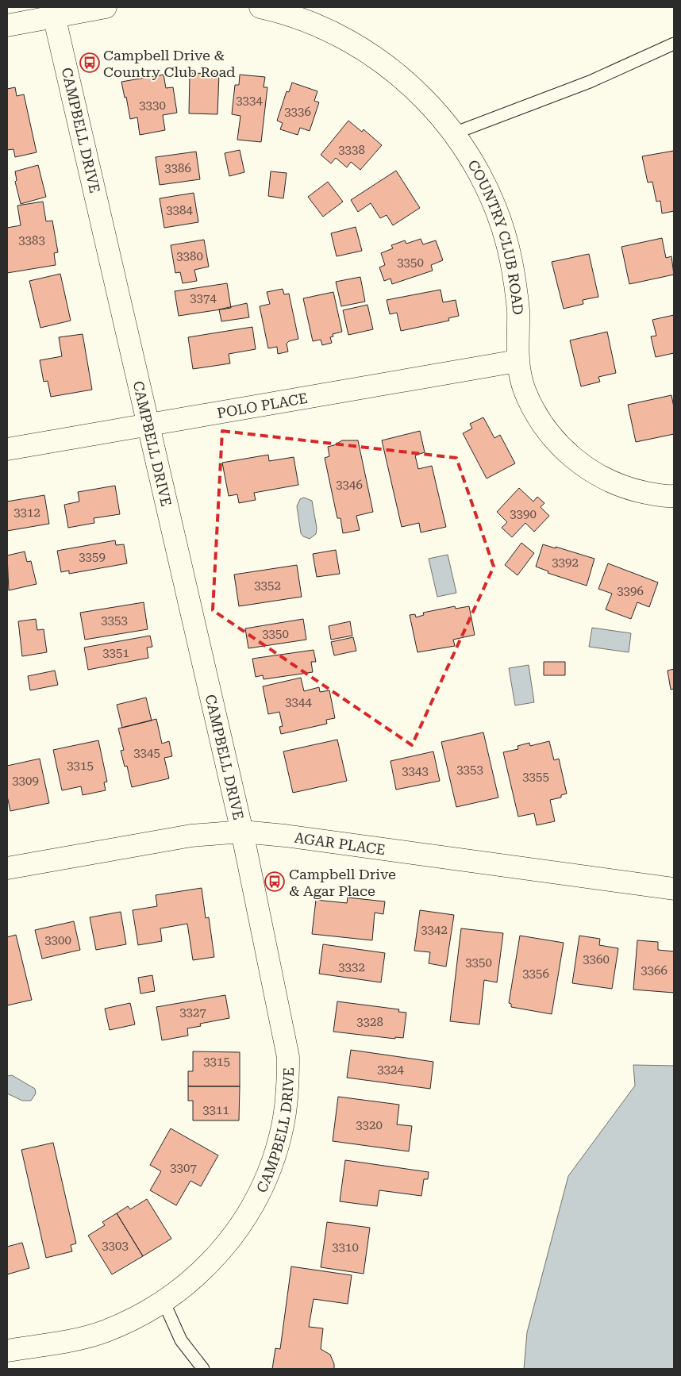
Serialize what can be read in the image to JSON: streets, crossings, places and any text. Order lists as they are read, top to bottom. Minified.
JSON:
{"streets":{"street":["CAMPBELL DRIVE","COUNTRY CLUB ROAD","POLO PLACE","AGAR PLACE"]},"crossings":[["CAMPBELL DRIVE","POLO PLACE"],["CAMPBELL DRIVE","AGAR PLACE"],["COUNTRY CLUB ROAD","POLO PLACE"]],"places":{"bus stop":["Campbell Drive & Country Club Road","Campbell Drive & Agar Place"]},"house_numbers":["3334","3330","3336","3338","3386","3384","3383","3380","3350","3374","3346","3312","3390","3359","3392","3352","3396","3353","3350","3351","3344","3345","3315","3353","3343","3355","3309","3342","3300","3360","3350","3332","3366","3356","3327","3328","3315","3324","3311","3320","3307","3303","3310"]}
